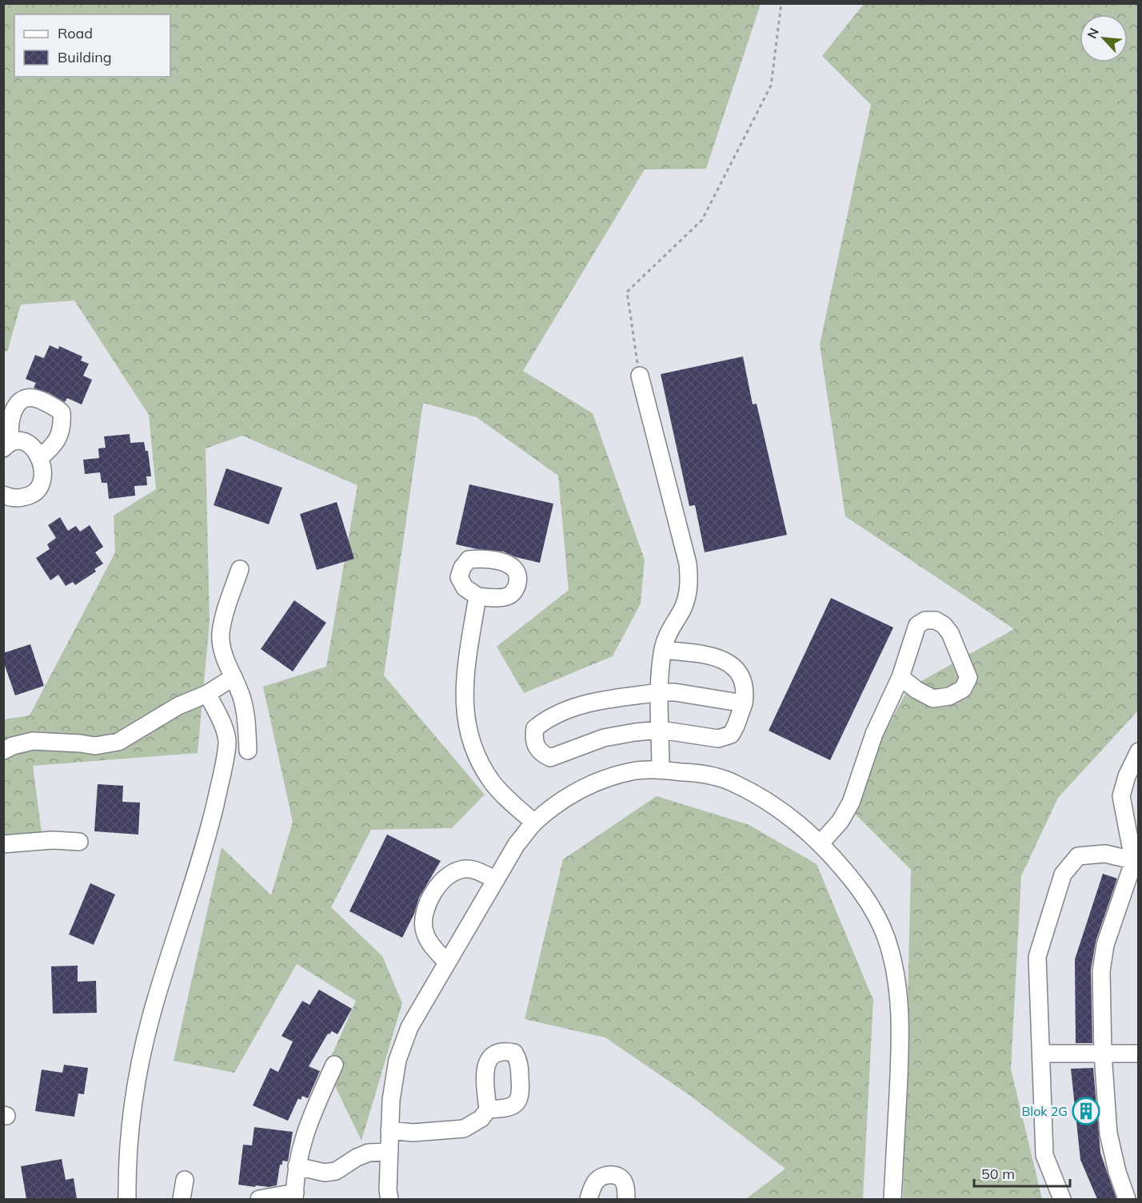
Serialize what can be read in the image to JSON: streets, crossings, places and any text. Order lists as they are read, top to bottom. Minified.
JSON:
{"places":{"building":["Blok 2G"]},"legend":["Road","Building"],"scale_bar":"50 m","north":"top left"}
